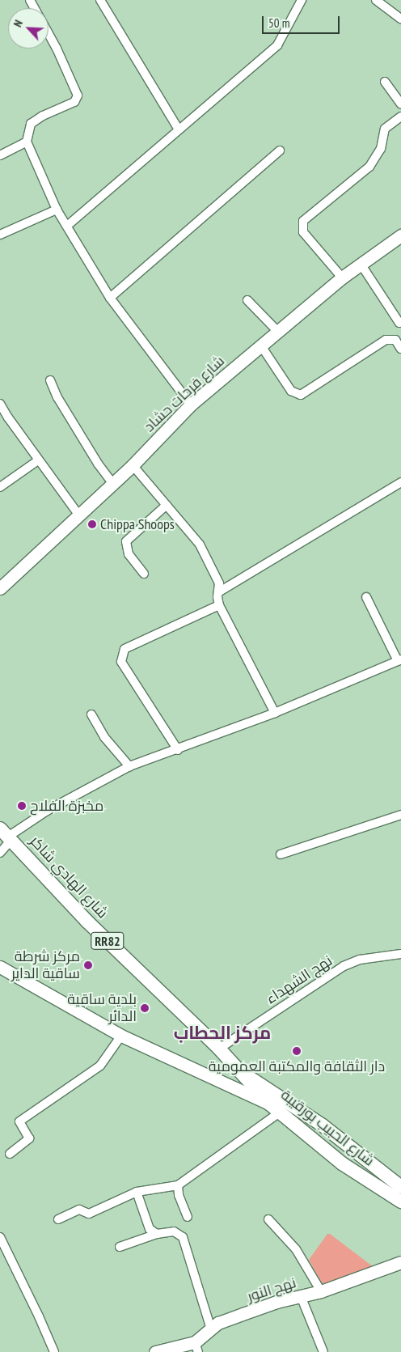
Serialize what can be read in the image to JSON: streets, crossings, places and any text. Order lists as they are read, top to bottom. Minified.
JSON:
{"streets":{"main road":["شارع الهادي شاكر","RR82","شارع الحبيب بورقيبة"],"street":["شارع فرحات حشاد","نهج الشهداء","نهج النور"]},"crossings":[["شارع الهادي شاكر","نهج الشهداء"],["شارع الهادي شاكر","شارع الحبيب بورقيبة"],["نهج الشهداء","شارع الحبيب بورقيبة"]],"districts":["مركز الحطاب"],"places":["Chippa Shoops","مخبزة الفلاح","مركز شرطة ساقية الداير","بلدية ساقية الدائر","دار الثقافة والمكتبة العمومية"],"scale_bar":"50 m","north":"top left"}
